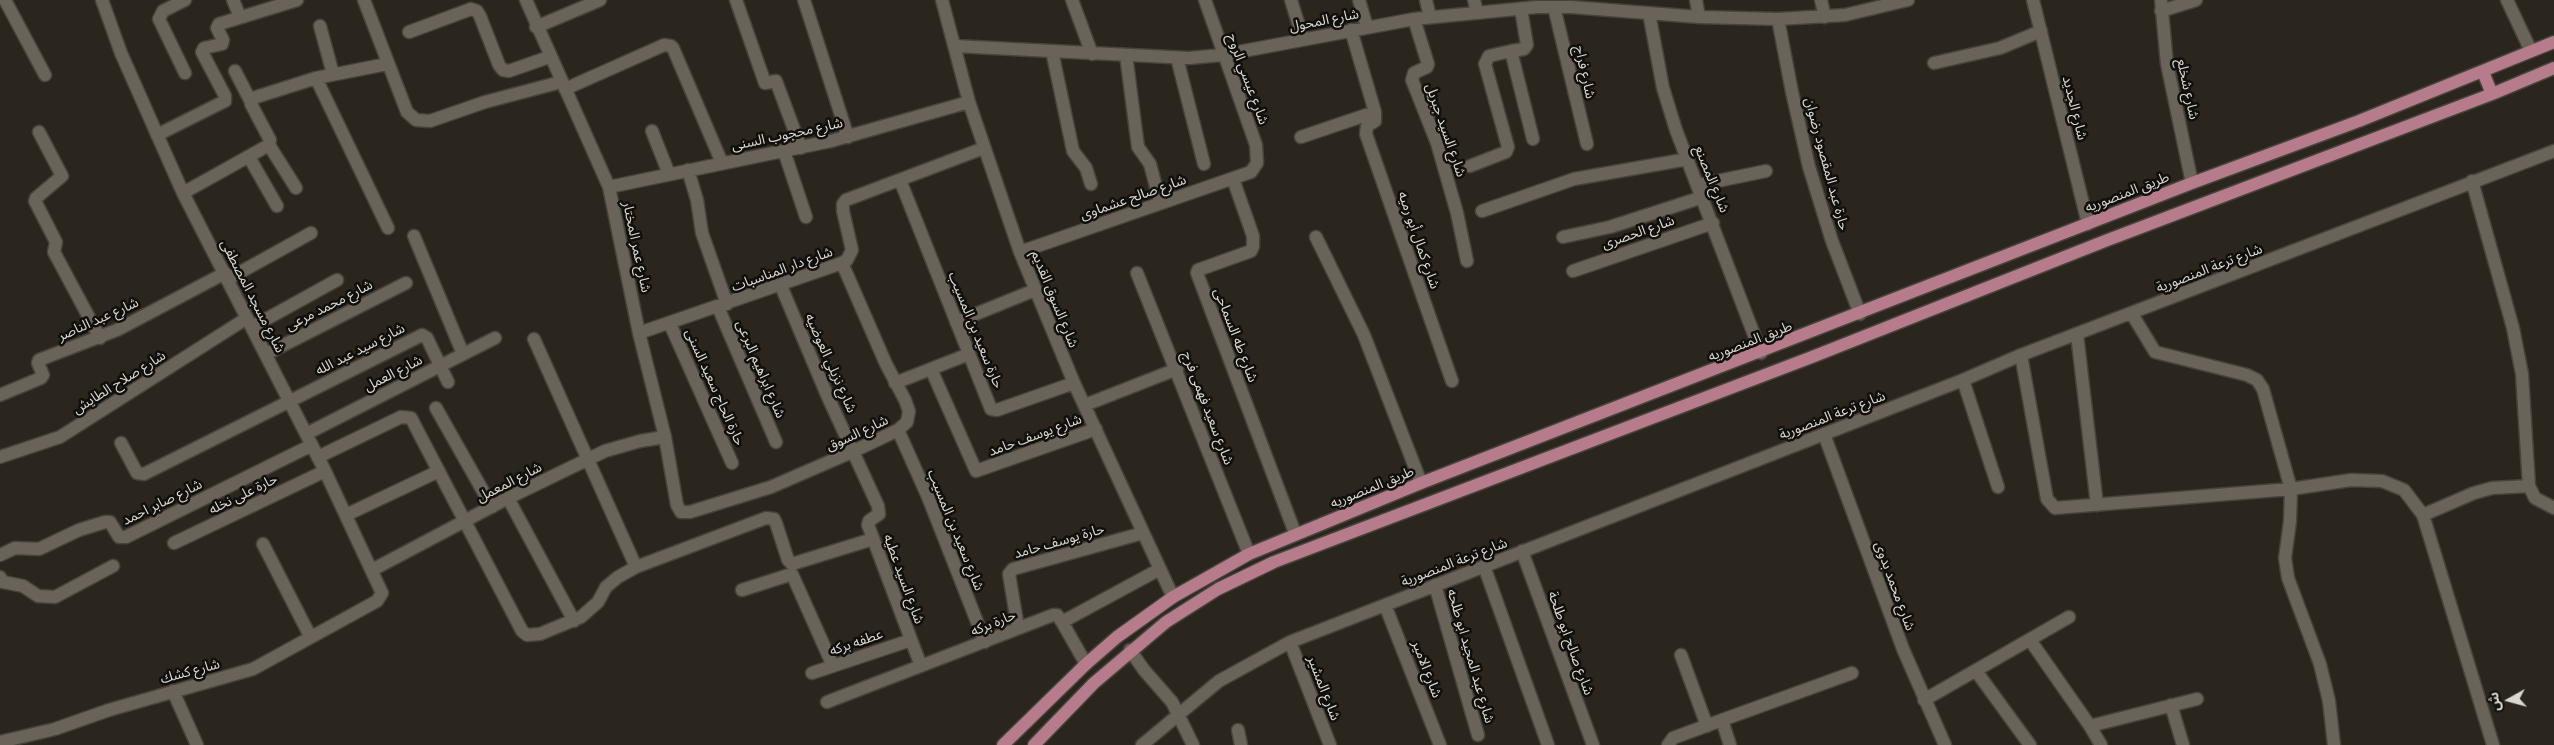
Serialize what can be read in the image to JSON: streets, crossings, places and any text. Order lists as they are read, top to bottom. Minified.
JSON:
{"streets":{"main road":["طريق المنصوريه"],"street":["شارع المحول","شارع فراج","شارع عيسي الروح","شارع شخلع","شارع الجديد","شارع السيد جبريل","شارع محجوب السنى","حارة عبد المقصود رضوان","شارع المصنع","شارع صالح عشماوى","شارع الحصرى","شارع كمال أبو رميه","شارع عمر المختار","شارع ترعة المنصورية","شارع دار المناسبات","شارع مسجد المصطفى","شارع السوق القديم","شارع محمد مرعى","شارع عبد الناصر","حارة سعيد بن المسيب","شارع طه السماحى","شارع سيد عبد الله","شارع نزيلي العوضيه","شارع ابراهيم البرعى","شارع العمل","شارع صلاح الطايش","حارة الحاج سعيد السنى","شارع سعيد فهمى فرج","شارع السوق","شارع يوسف حامد","شارع المعمل","حارة على نخله","شارع صابر احمد","شارع سعيد بن المسيب","حارة يوسف حامد","شارع السيد عطيه","شارع محمد بدوى","حارة بركه","عطفه بركه","شارع صالح ابو طلحة","شارع عبد المجيد ابو طلحه","شارع الامير","شارع كشك","شارع المشير"]},"crossings":[["شارع المحول","شارع فراج"],["شارع المحول","شارع عيسي الروح"],["شارع المحول","شارع السيد جبريل"],["شارع المحول","حارة عبد المقصود رضوان"],["شارع المحول","شارع المصنع"],["شارع المحول","شارع السوق القديم"],["شارع عيسي الروح","شارع صالح عشماوى"],["شارع شخلع","طريق المنصوريه"],["شارع الجديد","طريق المنصوريه"],["شارع محجوب السنى","شارع عمر المختار"],["شارع محجوب السنى","شارع السوق القديم"],["شارع محجوب السنى","شارع ابراهيم البرعى"],["حارة عبد المقصود رضوان","طريق المنصوريه"],["شارع المصنع","طريق المنصوريه"],["شارع المصنع","شارع الحصرى"],["طريق المنصوريه","شارع السوق القديم"],["طريق المنصوريه","شارع طه السماحى"],["طريق المنصوريه","شارع سعيد فهمى فرج"],["شارع صالح عشماوى","شارع السوق القديم"],["شارع صالح عشماوى","شارع طه السماحى"],["شارع عمر المختار","شارع دار المناسبات"],["شارع عمر المختار","شارع السوق"],["شارع عمر المختار","شارع المعمل"],["شارع ترعة المنصورية","شارع محمد بدوى"],["شارع ترعة المنصورية","شارع صالح ابو طلحة"],["شارع ترعة المنصورية","شارع عبد المجيد ابو طلحه"],["شارع ترعة المنصورية","شارع الامير"],["شارع ترعة المنصورية","شارع المشير"],["شارع دار المناسبات","شارع السوق القديم"],["شارع دار المناسبات","حارة سعيد بن المسيب"],["شارع دار المناسبات","شارع نزيلي العوضيه"],["شارع دار المناسبات","شارع ابراهيم البرعى"],["شارع دار المناسبات","حارة الحاج سعيد السنى"],["شارع دار المناسبات","شارع السوق"],["شارع مسجد المصطفى","شارع محمد مرعى"],["شارع مسجد المصطفى","شارع عبد الناصر"],["شارع مسجد المصطفى","شارع سيد عبد الله"],["شارع مسجد المصطفى","شارع العمل"],["شارع مسجد المصطفى","شارع صلاح الطايش"],["شارع مسجد المصطفى","شارع المعمل"],["شارع مسجد المصطفى","حارة على نخله"],["شارع مسجد المصطفى","شارع صابر احمد"],["شارع مسجد المصطفى","شارع كشك"],["شارع السوق القديم","حارة سعيد بن المسيب"],["شارع السوق القديم","شارع يوسف حامد"],["شارع السوق القديم","حارة يوسف حامد"],["شارع سيد عبد الله","شارع العمل"],["شارع نزيلي العوضيه","شارع السوق"],["شارع نزيلي العوضيه","شارع السيد عطيه"],["شارع العمل","شارع صابر احمد"],["شارع السوق","شارع سعيد بن المسيب"],["شارع السوق","شارع السيد عطيه"],["شارع سعيد بن المسيب","حارة بركه"],["حارة يوسف حامد","حارة بركه"],["شارع السيد عطيه","حارة بركه"],["شارع السيد عطيه","عطفه بركه"]],"north":"left"}
